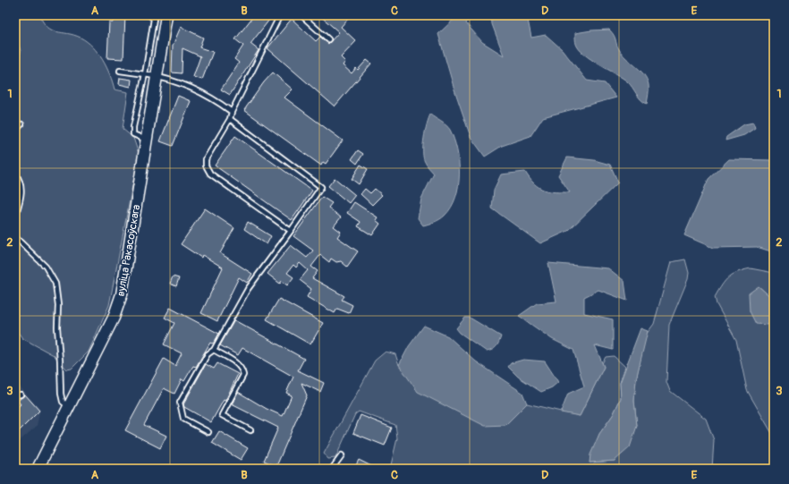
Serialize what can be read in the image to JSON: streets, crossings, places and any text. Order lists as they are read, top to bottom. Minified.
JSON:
{"streets":{"street":["вуліца Ракасоўскага"]},"grid":{"columns":["A","B","C","D","E"],"rows":["1","2","3"]}}
